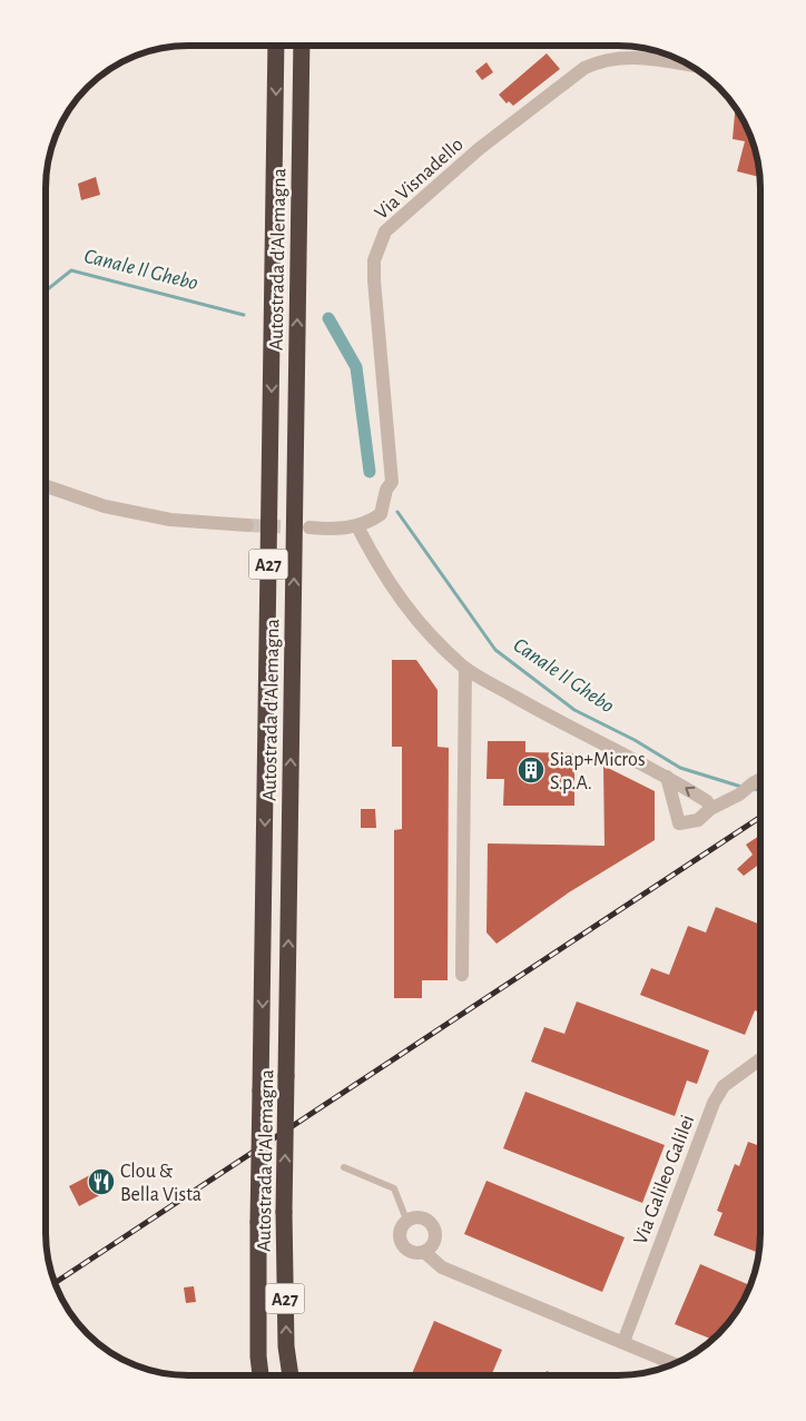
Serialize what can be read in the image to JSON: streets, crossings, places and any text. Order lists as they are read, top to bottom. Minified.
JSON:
{"streets":{"highway":["Autostrada d'Alemagna","A27"],"street":["Via Visnadello","Via Galileo Galilei"]},"water":["Canale Il Ghebo"],"places":{"building":["Siap+Micros S.p.A."],"restaurant":["Clou & Bella Vista"]}}
